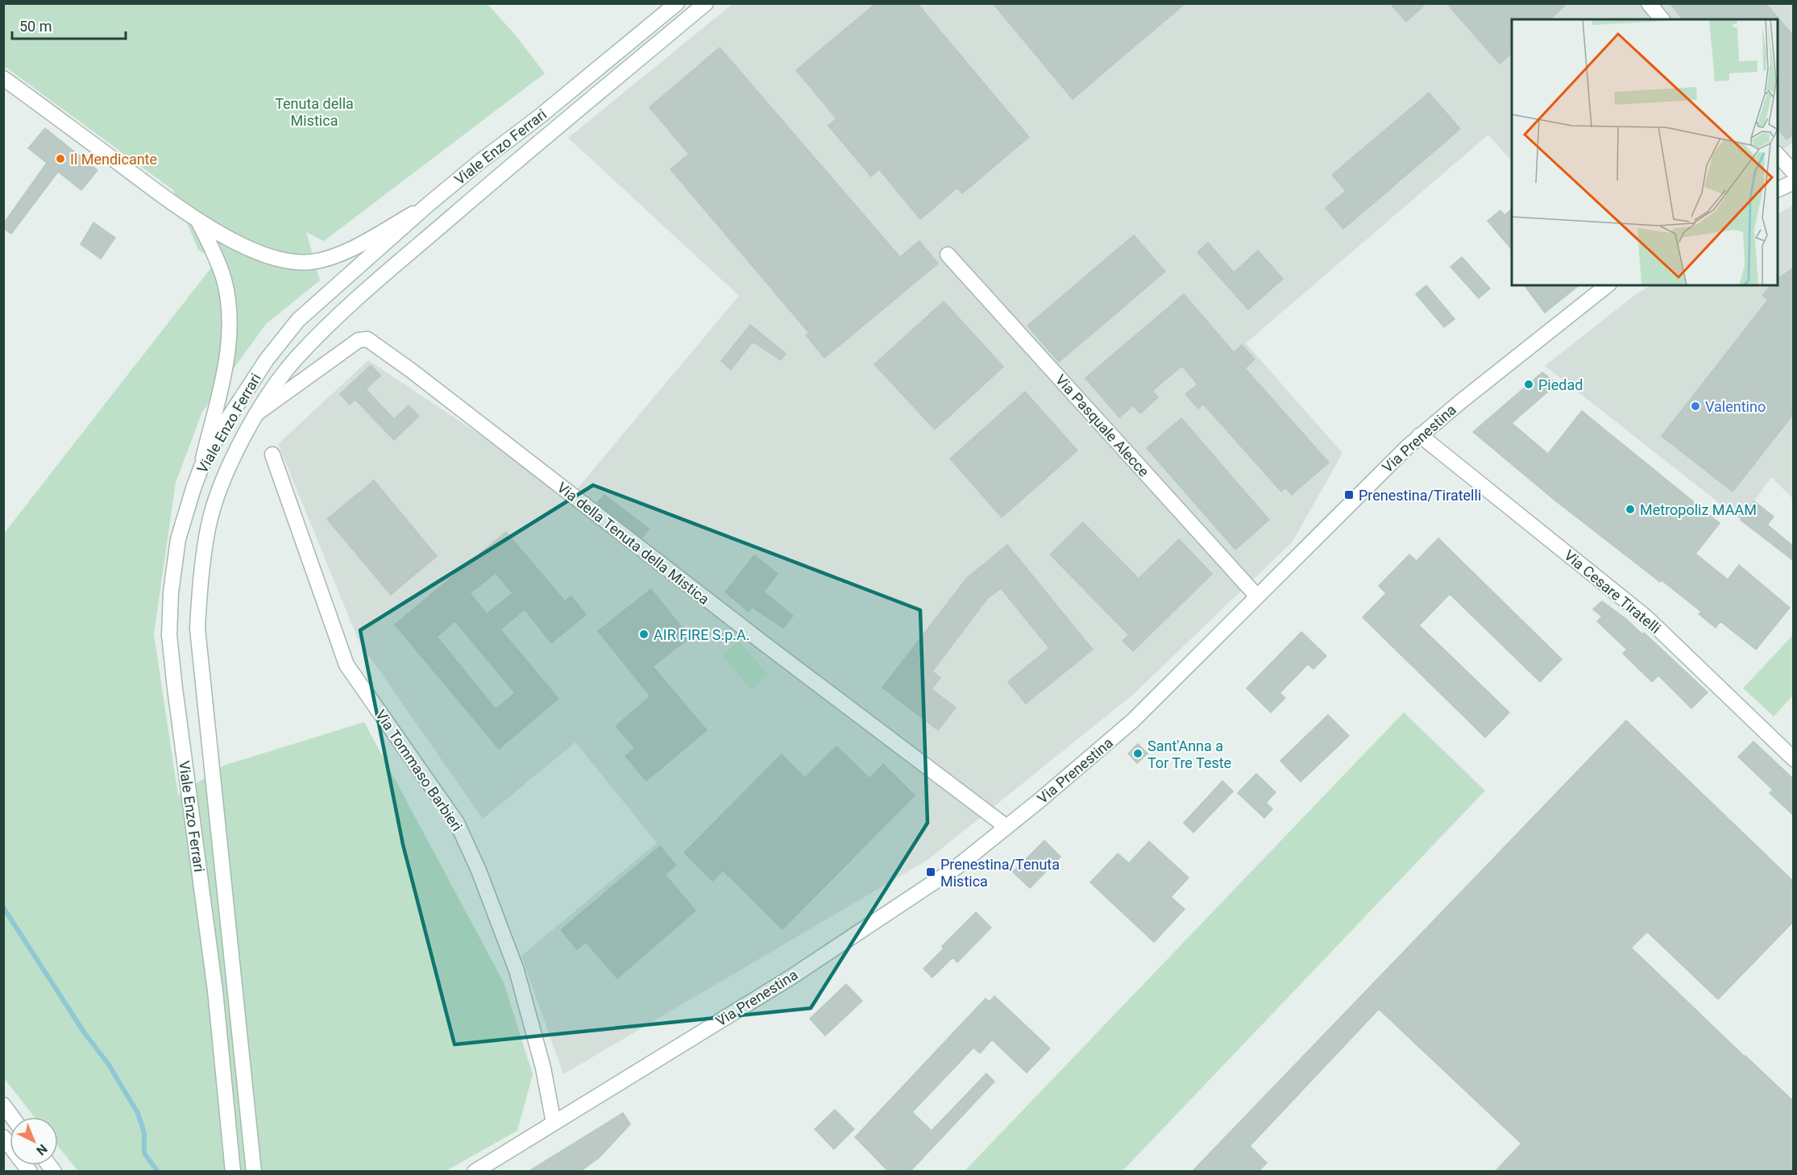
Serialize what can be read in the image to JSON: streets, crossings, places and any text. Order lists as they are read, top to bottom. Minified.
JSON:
{"streets":{"street":["Viale Enzo Ferrari","Via Pasquale Alecce","Via Prenestina","Via della Tenuta della Mistica","Via Cesare Tiratelli","Via Tommaso Barbieri"]},"crossings":[["Viale Enzo Ferrari","Via della Tenuta della Mistica"],["Via Pasquale Alecce","Via Prenestina"],["Via Prenestina","Via della Tenuta della Mistica"],["Via Prenestina","Via Cesare Tiratelli"],["Via Prenestina","Via Tommaso Barbieri"]],"parks":["Tenuta della Mistica"],"places":{"other":["Il Mendicante","Piedad","Valentino","Metropoliz MAAM","AIR FIRE S.p.A.","Sant'Anna a Tor Tre Teste"],"transit":["Prenestina/Tiratelli","Prenestina/Tenuta Mistica"]},"scale_bar":"50 m","north":"bottom right"}
